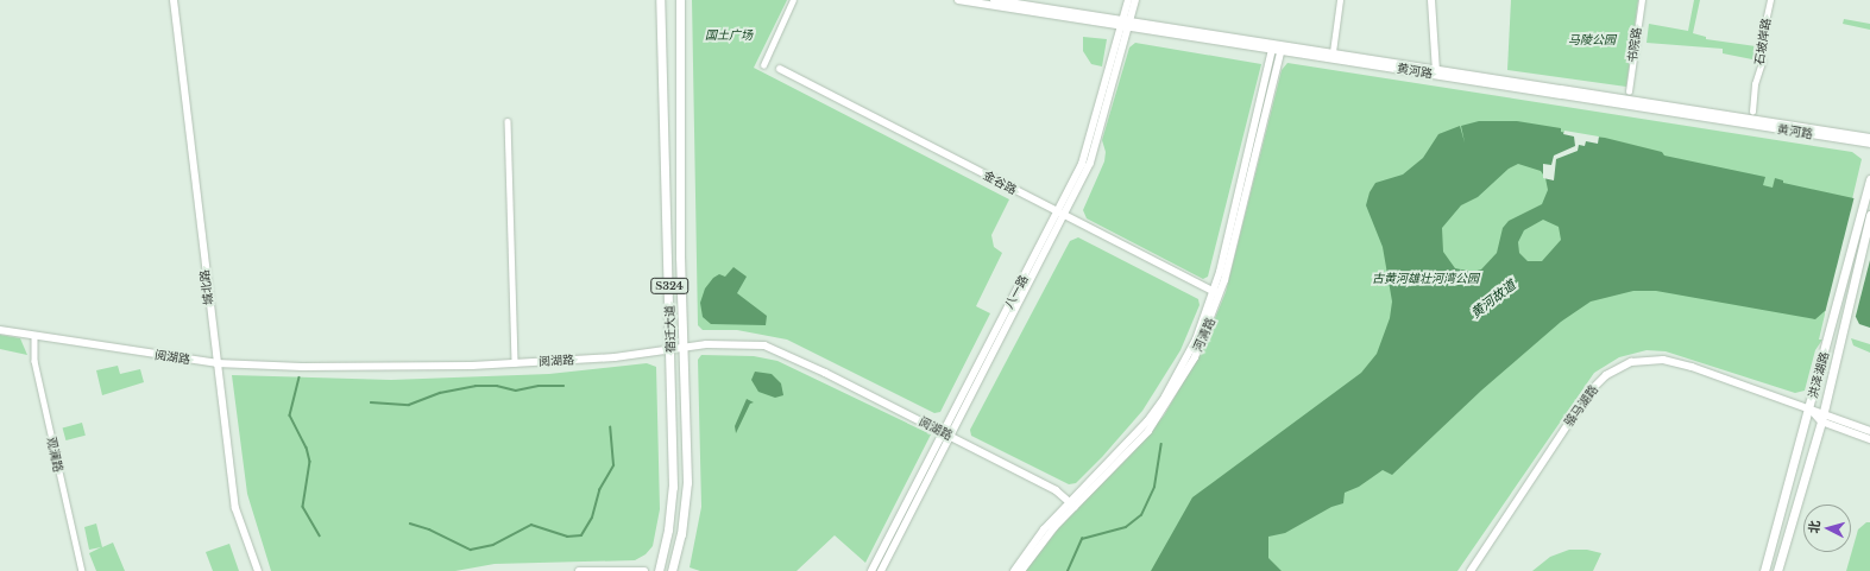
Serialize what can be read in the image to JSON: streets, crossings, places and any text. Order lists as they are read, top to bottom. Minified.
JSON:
{"streets":{"main road":["S324","宿迁大道","洪泽湖路"],"street":["石坡岸路","书院路","黄河路","金谷路","城北路","八一路","河清路","阅湖路","骆马湖路","观澜路"]},"crossings":[["黄河路","八一路"],["黄河路","河清路"],["金谷路","八一路"],["金谷路","河清路"],["城北路","阅湖路"],["八一路","阅湖路"],["宿迁大道","阅湖路"],["河清路","阅湖路"],["阅湖路","观澜路"],["洪泽湖路","骆马湖路"]],"water":["黄河故道"],"parks":["国土广场","马陵公园","古黄河雄壮河湾公园"],"north":"left"}
